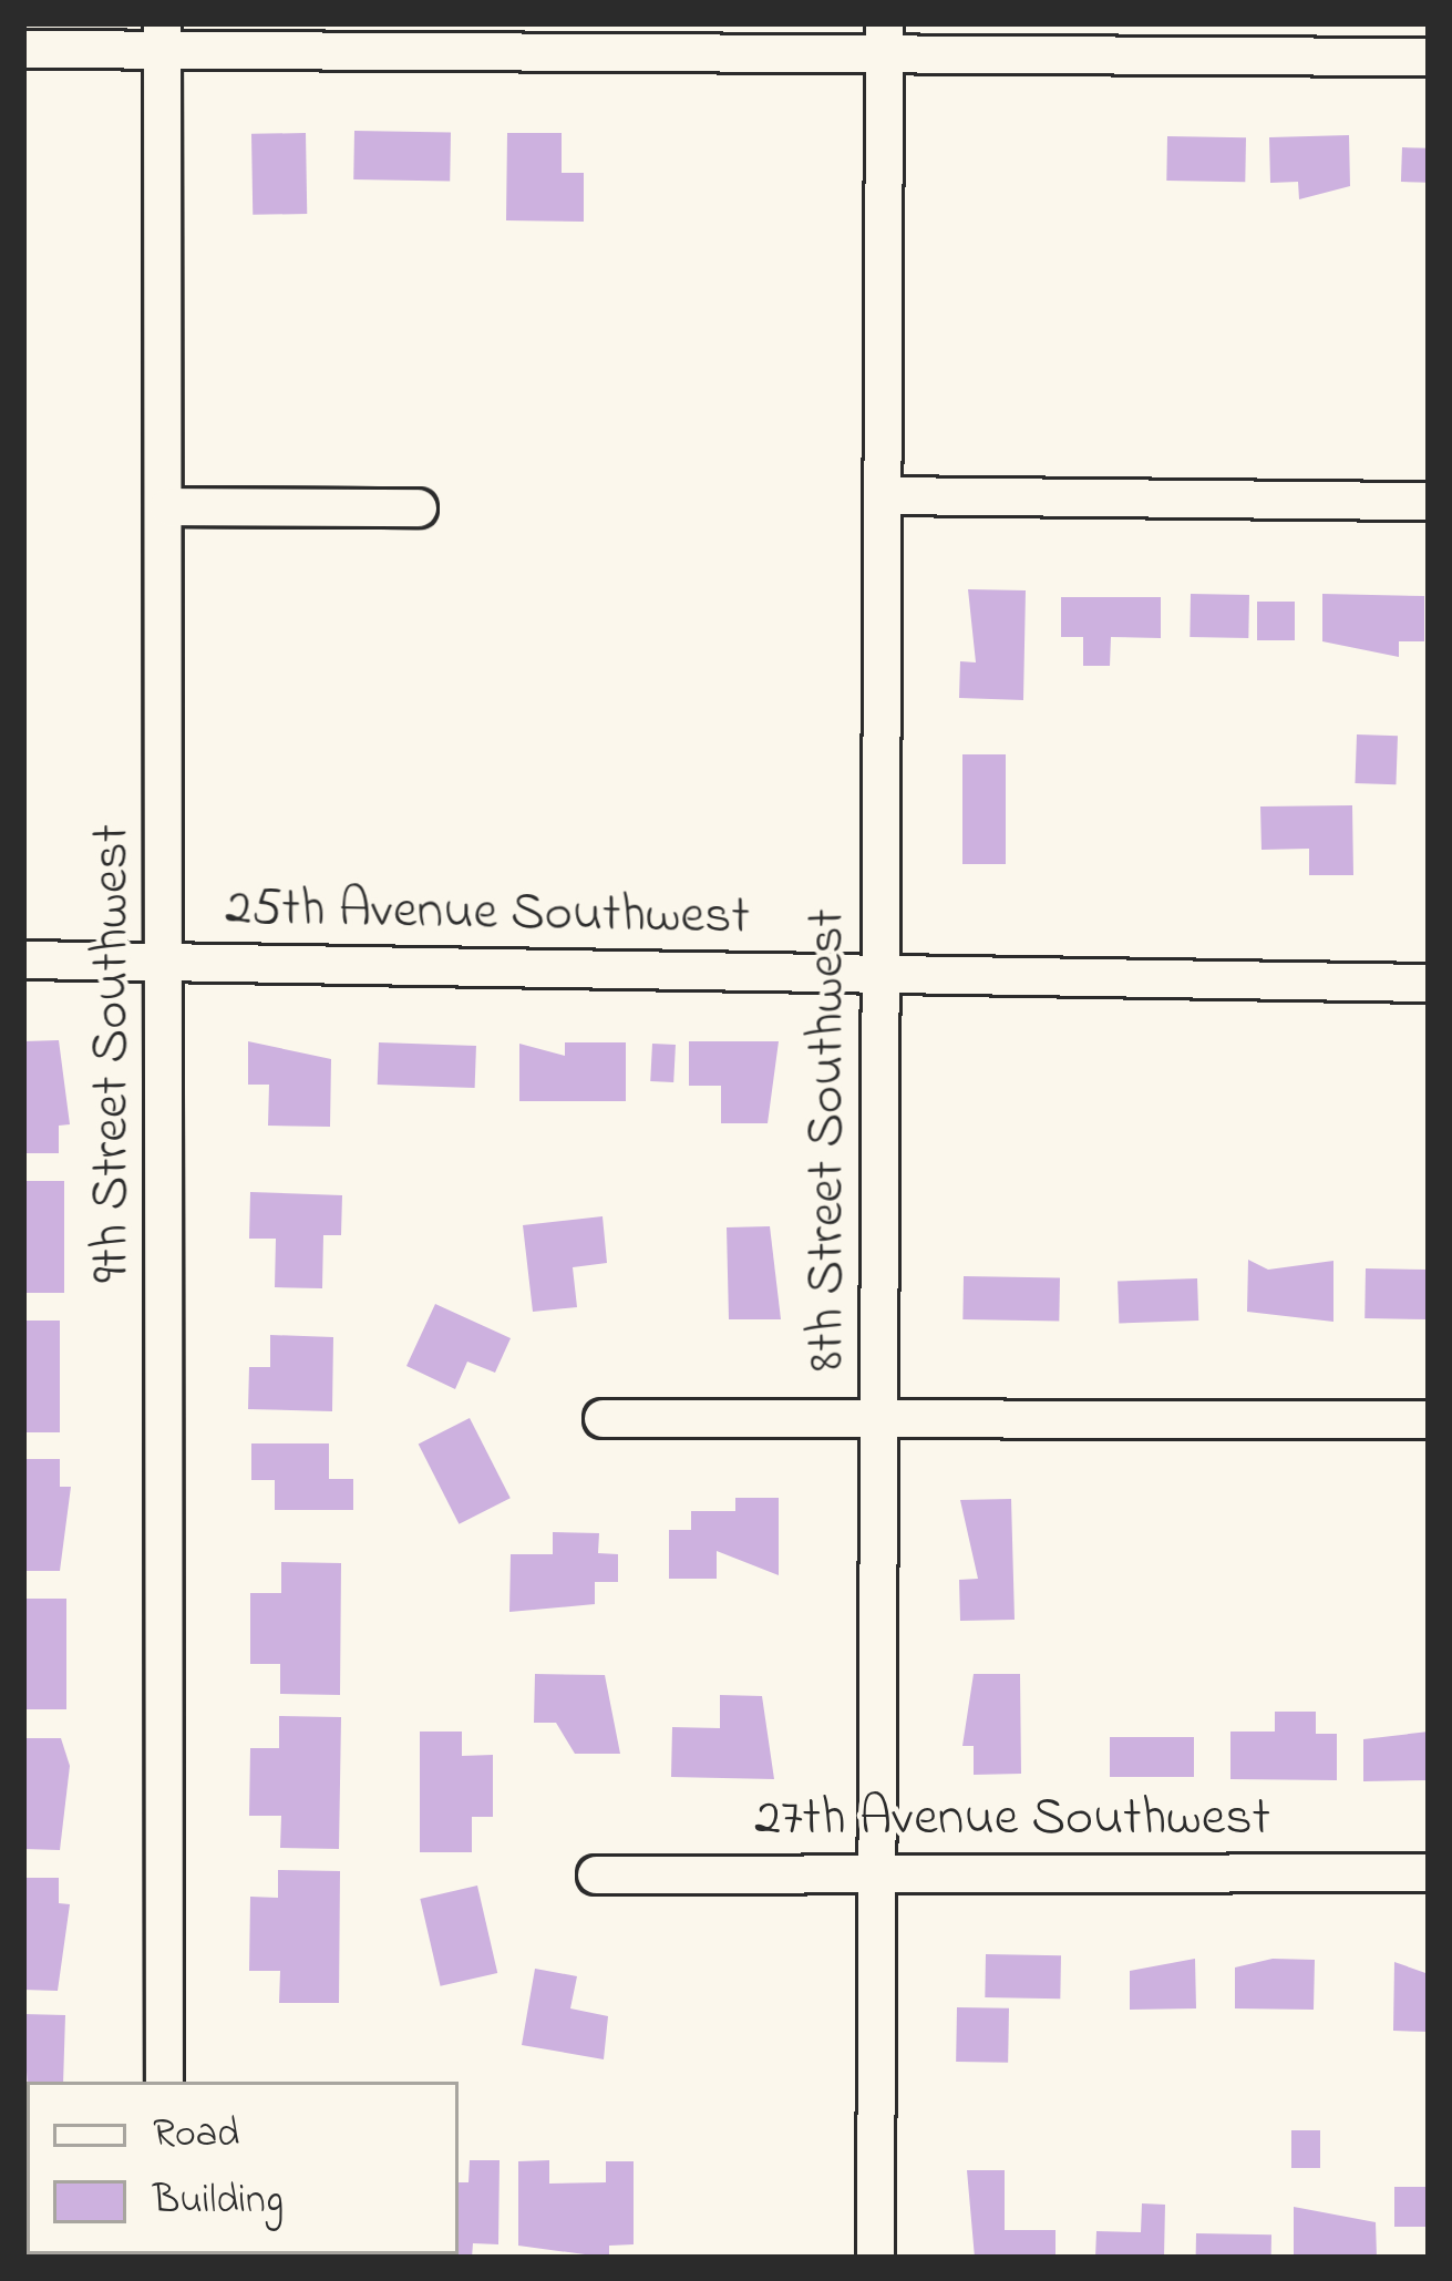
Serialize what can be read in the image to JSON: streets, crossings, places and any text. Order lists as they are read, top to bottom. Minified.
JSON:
{"streets":{"street":["25th Avenue Southwest","9th Street Southwest","8th Street Southwest","27th Avenue Southwest"]},"crossings":[["25th Avenue Southwest","9th Street Southwest"],["25th Avenue Southwest","8th Street Southwest"],["8th Street Southwest","27th Avenue Southwest"]],"legend":["Road","Building"]}
